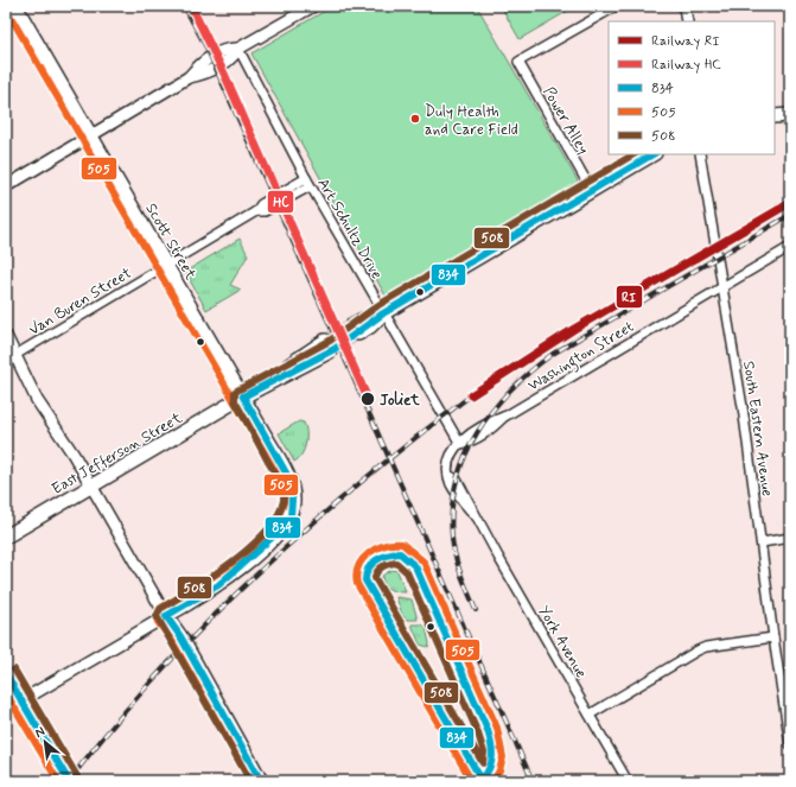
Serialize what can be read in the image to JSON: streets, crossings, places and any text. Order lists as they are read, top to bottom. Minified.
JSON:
{"streets":{"main road":["Scott Street","East Jefferson Street"],"street":["Power Alley","Art Schultz Drive","Van Buren Street","Washington Street","South Eastern Avenue","York Avenue"]},"crossings":[["Art Schultz Drive","Van Buren Street"],["Art Schultz Drive","Washington Street"],["Art Schultz Drive","York Avenue"],["Scott Street","Van Buren Street"],["Scott Street","East Jefferson Street"],["Washington Street","South Eastern Avenue"],["Washington Street","York Avenue"]],"places":["Duly Health and Care Field","Joliet"],"lines":["rail line HC","transit line 505","transit line 834","transit line 508","rail line RI"],"legend":["Railway RI","Railway HC","834","505","508"],"north":"top left"}
